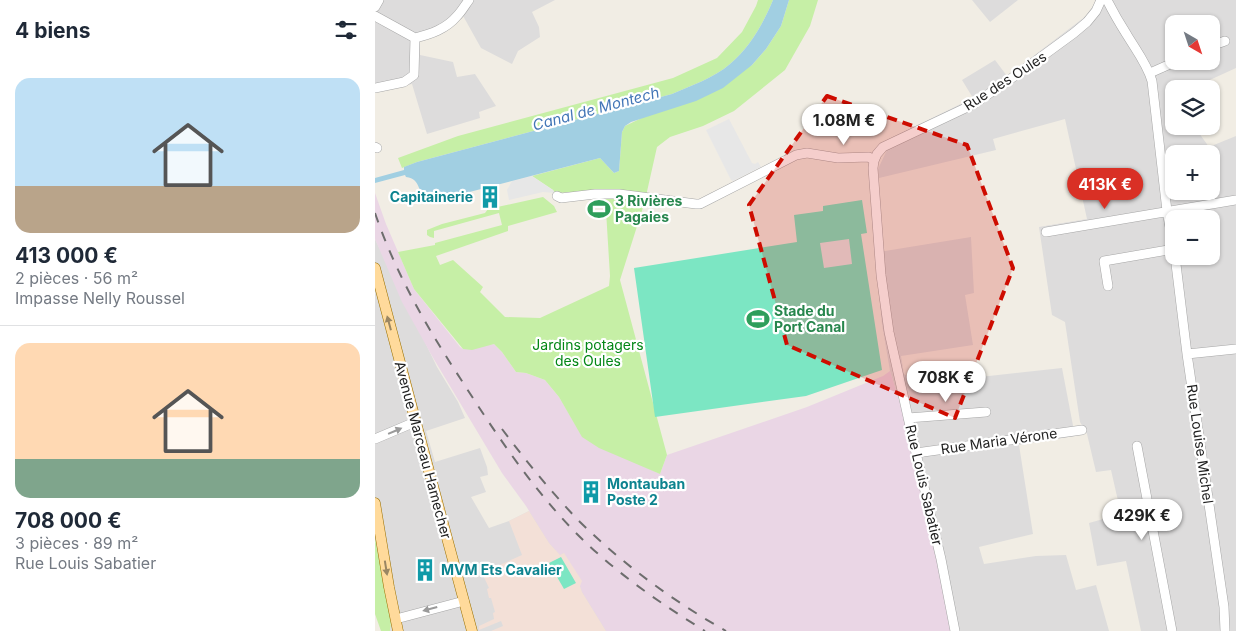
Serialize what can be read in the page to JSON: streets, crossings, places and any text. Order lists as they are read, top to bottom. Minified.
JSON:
{"streets":{"main road":["Avenue Marceau Hamecher"],"street":["Rue des Oules","Rue Maria Vérone","Rue Louise Michel","Rue Louis Sabatier"]},"crossings":[["Rue des Oules","Rue Louis Sabatier"],["Rue Maria Vérone","Rue Louis Sabatier"]],"one_way":["Avenue Marceau Hamecher"],"water":["Canal de Montech"],"parks":["Jardins potagers des Oules"],"places":{"building":["Capitainerie","Montauban Poste 2","MVM Ets Cavalier"],"sports":["3 Rivières Pagaies","Stade du Port Canal"]},"north":"bottom right","page":{"heading":"4 biens","map_buttons":["+","−"],"list":[{"name":"413 000 €","note":"2 pièces · 56 m² · Impasse Nelly Roussel"},{"name":"708 000 €","note":"3 pièces · 89 m² · Rue Louis Sabatier"}],"price":["1.08M €","413K €","708K €","429K €"]}}
